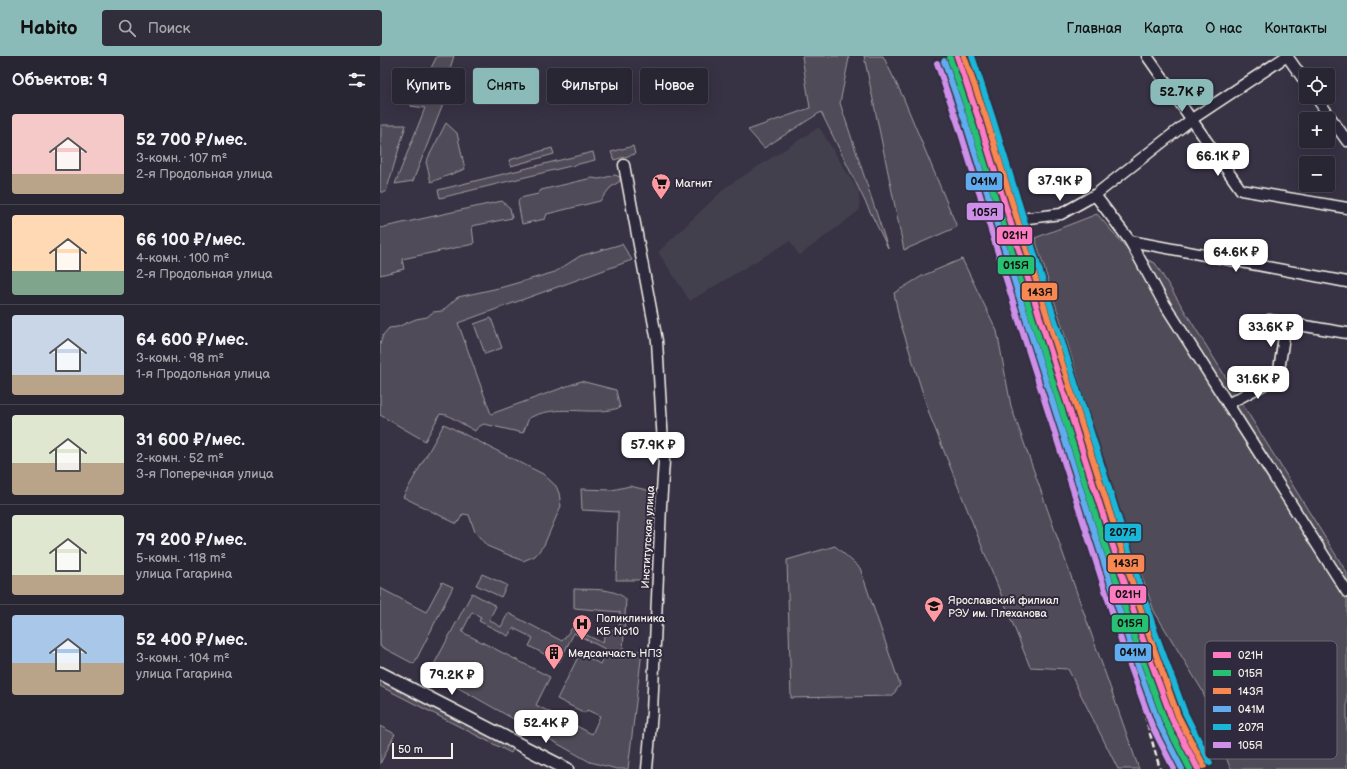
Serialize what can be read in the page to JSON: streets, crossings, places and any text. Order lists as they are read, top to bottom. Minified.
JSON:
{"streets":{"street":["Институтская улица"]},"places":{"supermarket":["Магнит"],"school or university":["Ярославский филиал РЭУ им. Плеханова"],"hospital":["Поликлиника КБ No10"],"building":["Медсанчасть НПЗ"]},"lines":["transit line 021Н","transit line 143Я","transit line 207Я","transit line 015Я","transit line 041М","transit line 105Я"],"legend":["021Н","015Я","143Я","041М","207Я","105Я"],"scale_bar":"50 m","page":{"header":"Habito","search":"Поиск","nav":["Главная","Карта","О нас","Контакты"],"heading":"Объектов: 9","map_buttons":["+","−"],"chip":["Купить","Снять","Фильтры","Новое"],"price":["52.7K ₽","66.1K ₽","37.9K ₽","64.6K ₽","33.6K ₽","31.6K ₽","57.9K ₽","79.2K ₽","52.4K ₽"],"list":[{"name":"52 700 ₽/мес.","note":"3-комн. · 107 m² · 2-я Продольная улица"},{"name":"66 100 ₽/мес.","note":"4-комн. · 100 m² · 2-я Продольная улица"},{"name":"64 600 ₽/мес.","note":"3-комн. · 98 m² · 1-я Продольная улица"},{"name":"31 600 ₽/мес.","note":"2-комн. · 52 m² · 3-я Поперечная улица"},{"name":"79 200 ₽/мес.","note":"5-комн. · 118 m² · улица Гагарина"},{"name":"52 400 ₽/мес.","note":"3-комн. · 104 m² · улица Гагарина"}],"scale":"50 m"}}
